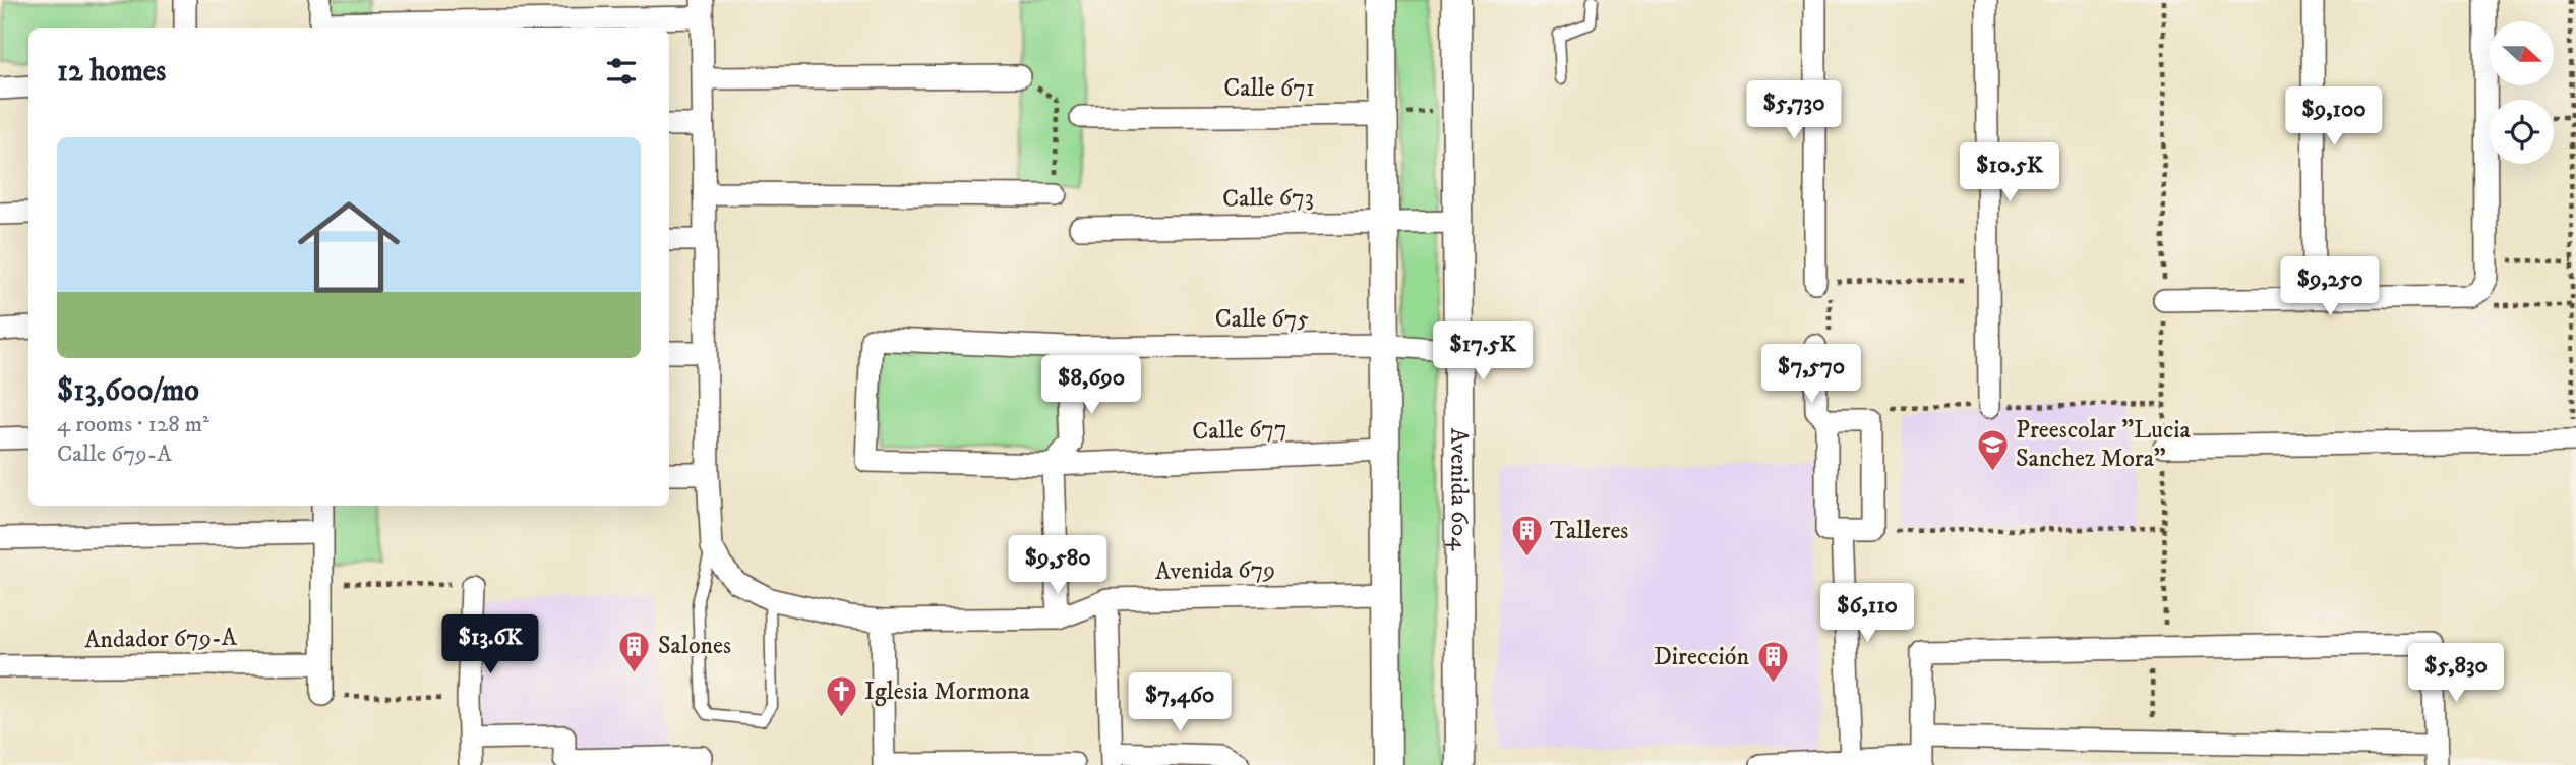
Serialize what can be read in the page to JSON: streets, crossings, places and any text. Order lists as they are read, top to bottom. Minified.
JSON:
{"streets":{"street":["Calle 671","Calle 673","Calle 675","Calle 677","Avenida 604","Avenida 679","Andador 679-A"]},"crossings":[["Calle 673","Avenida 604"],["Calle 675","Calle 677"],["Calle 675","Avenida 604"]],"places":{"school or university":["Preescolar \"Lucia Sanchez Mora\""],"building":["Talleres","Salones","Dirección"],"church":["Iglesia Mormona"]},"north":"right","page":{"heading":"12 homes","price":["$5,730","$9,100","$10.5K","$9,250","$17.5K","$7,570","$8,690","$9,580","$6,110","$13.6K","$5,830","$7,460"],"list":[{"name":"$13,600/mo","note":"4 rooms · 128 m² · Calle 679-A"}]}}
